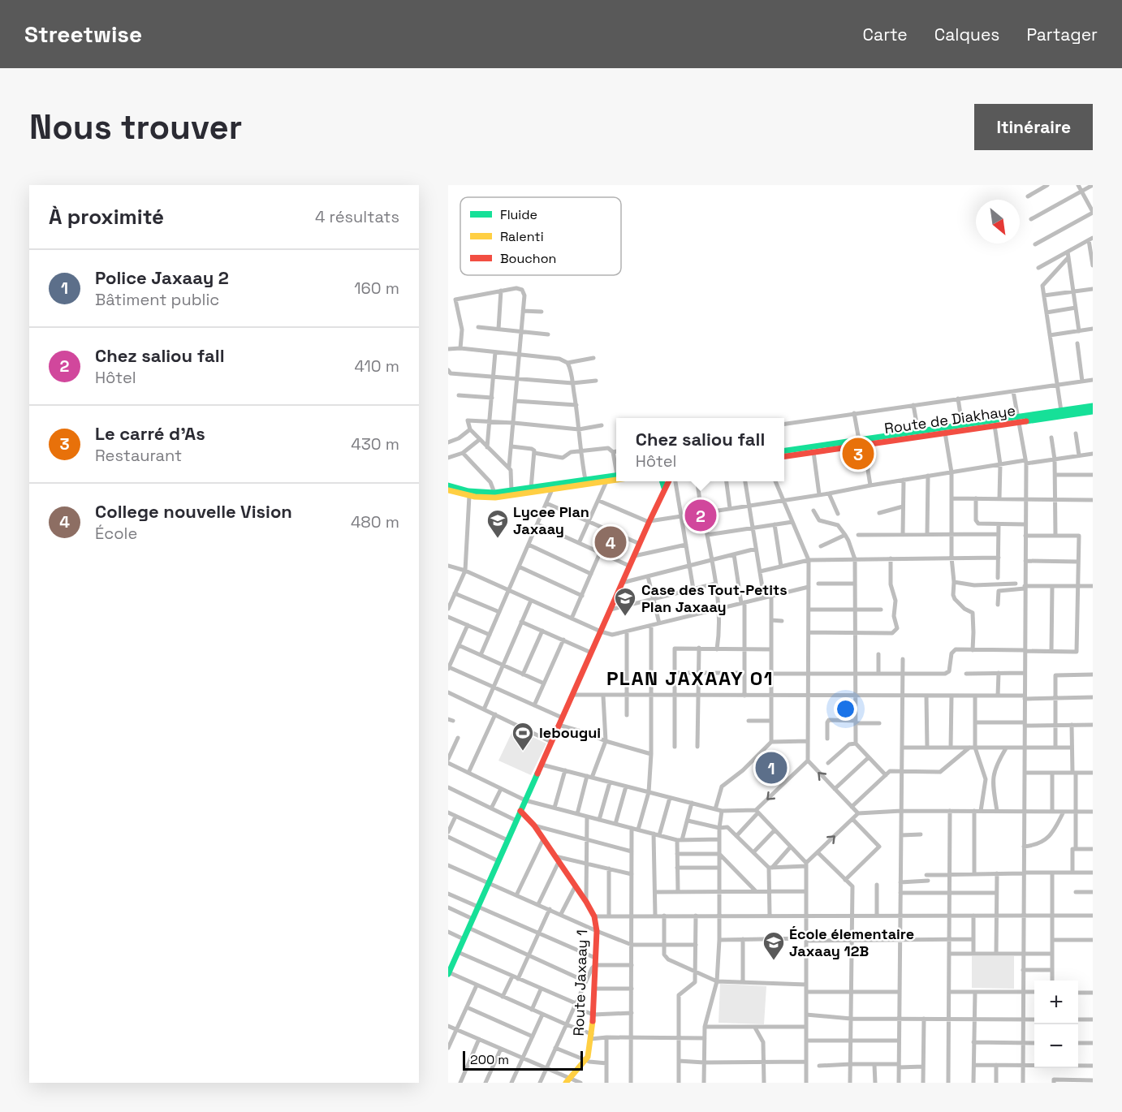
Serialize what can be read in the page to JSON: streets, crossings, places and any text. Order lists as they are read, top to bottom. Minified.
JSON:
{"streets":{"main road":["Route de Diakhaye","Route Jaxaay 1"]},"districts":["PLAN JAXAAY 01"],"places":{"school or university":["Lycee Plan Jaxaay","Case des Tout-Petits Plan Jaxaay","École élementaire Jaxaay 12B"],"sports":["lebougui"]},"legend":["Fluide","Ralenti","Bouchon"],"scale_bar":"200 m","north":"bottom right","page":{"header":"Streetwise","nav":["Carte","Calques","Partager"],"buttons":"Itinéraire","title":"Nous trouver","heading":["À proximité","4 résultats"],"list":[{"mark":"1","name":"Police Jaxaay 2","note":"Bâtiment public","value":"160 m"},{"mark":"2","name":"Chez saliou fall","note":"Hôtel","value":"410 m"},{"mark":"3","name":"Le carré d'As","note":"Restaurant","value":"430 m"},{"mark":"4","name":"College nouvelle Vision","note":"École","value":"480 m"}],"popup":["Chez saliou fall","Hôtel"],"pins":["3","2","4","1"],"map_buttons":["+","−"],"scale":"200 m"}}
